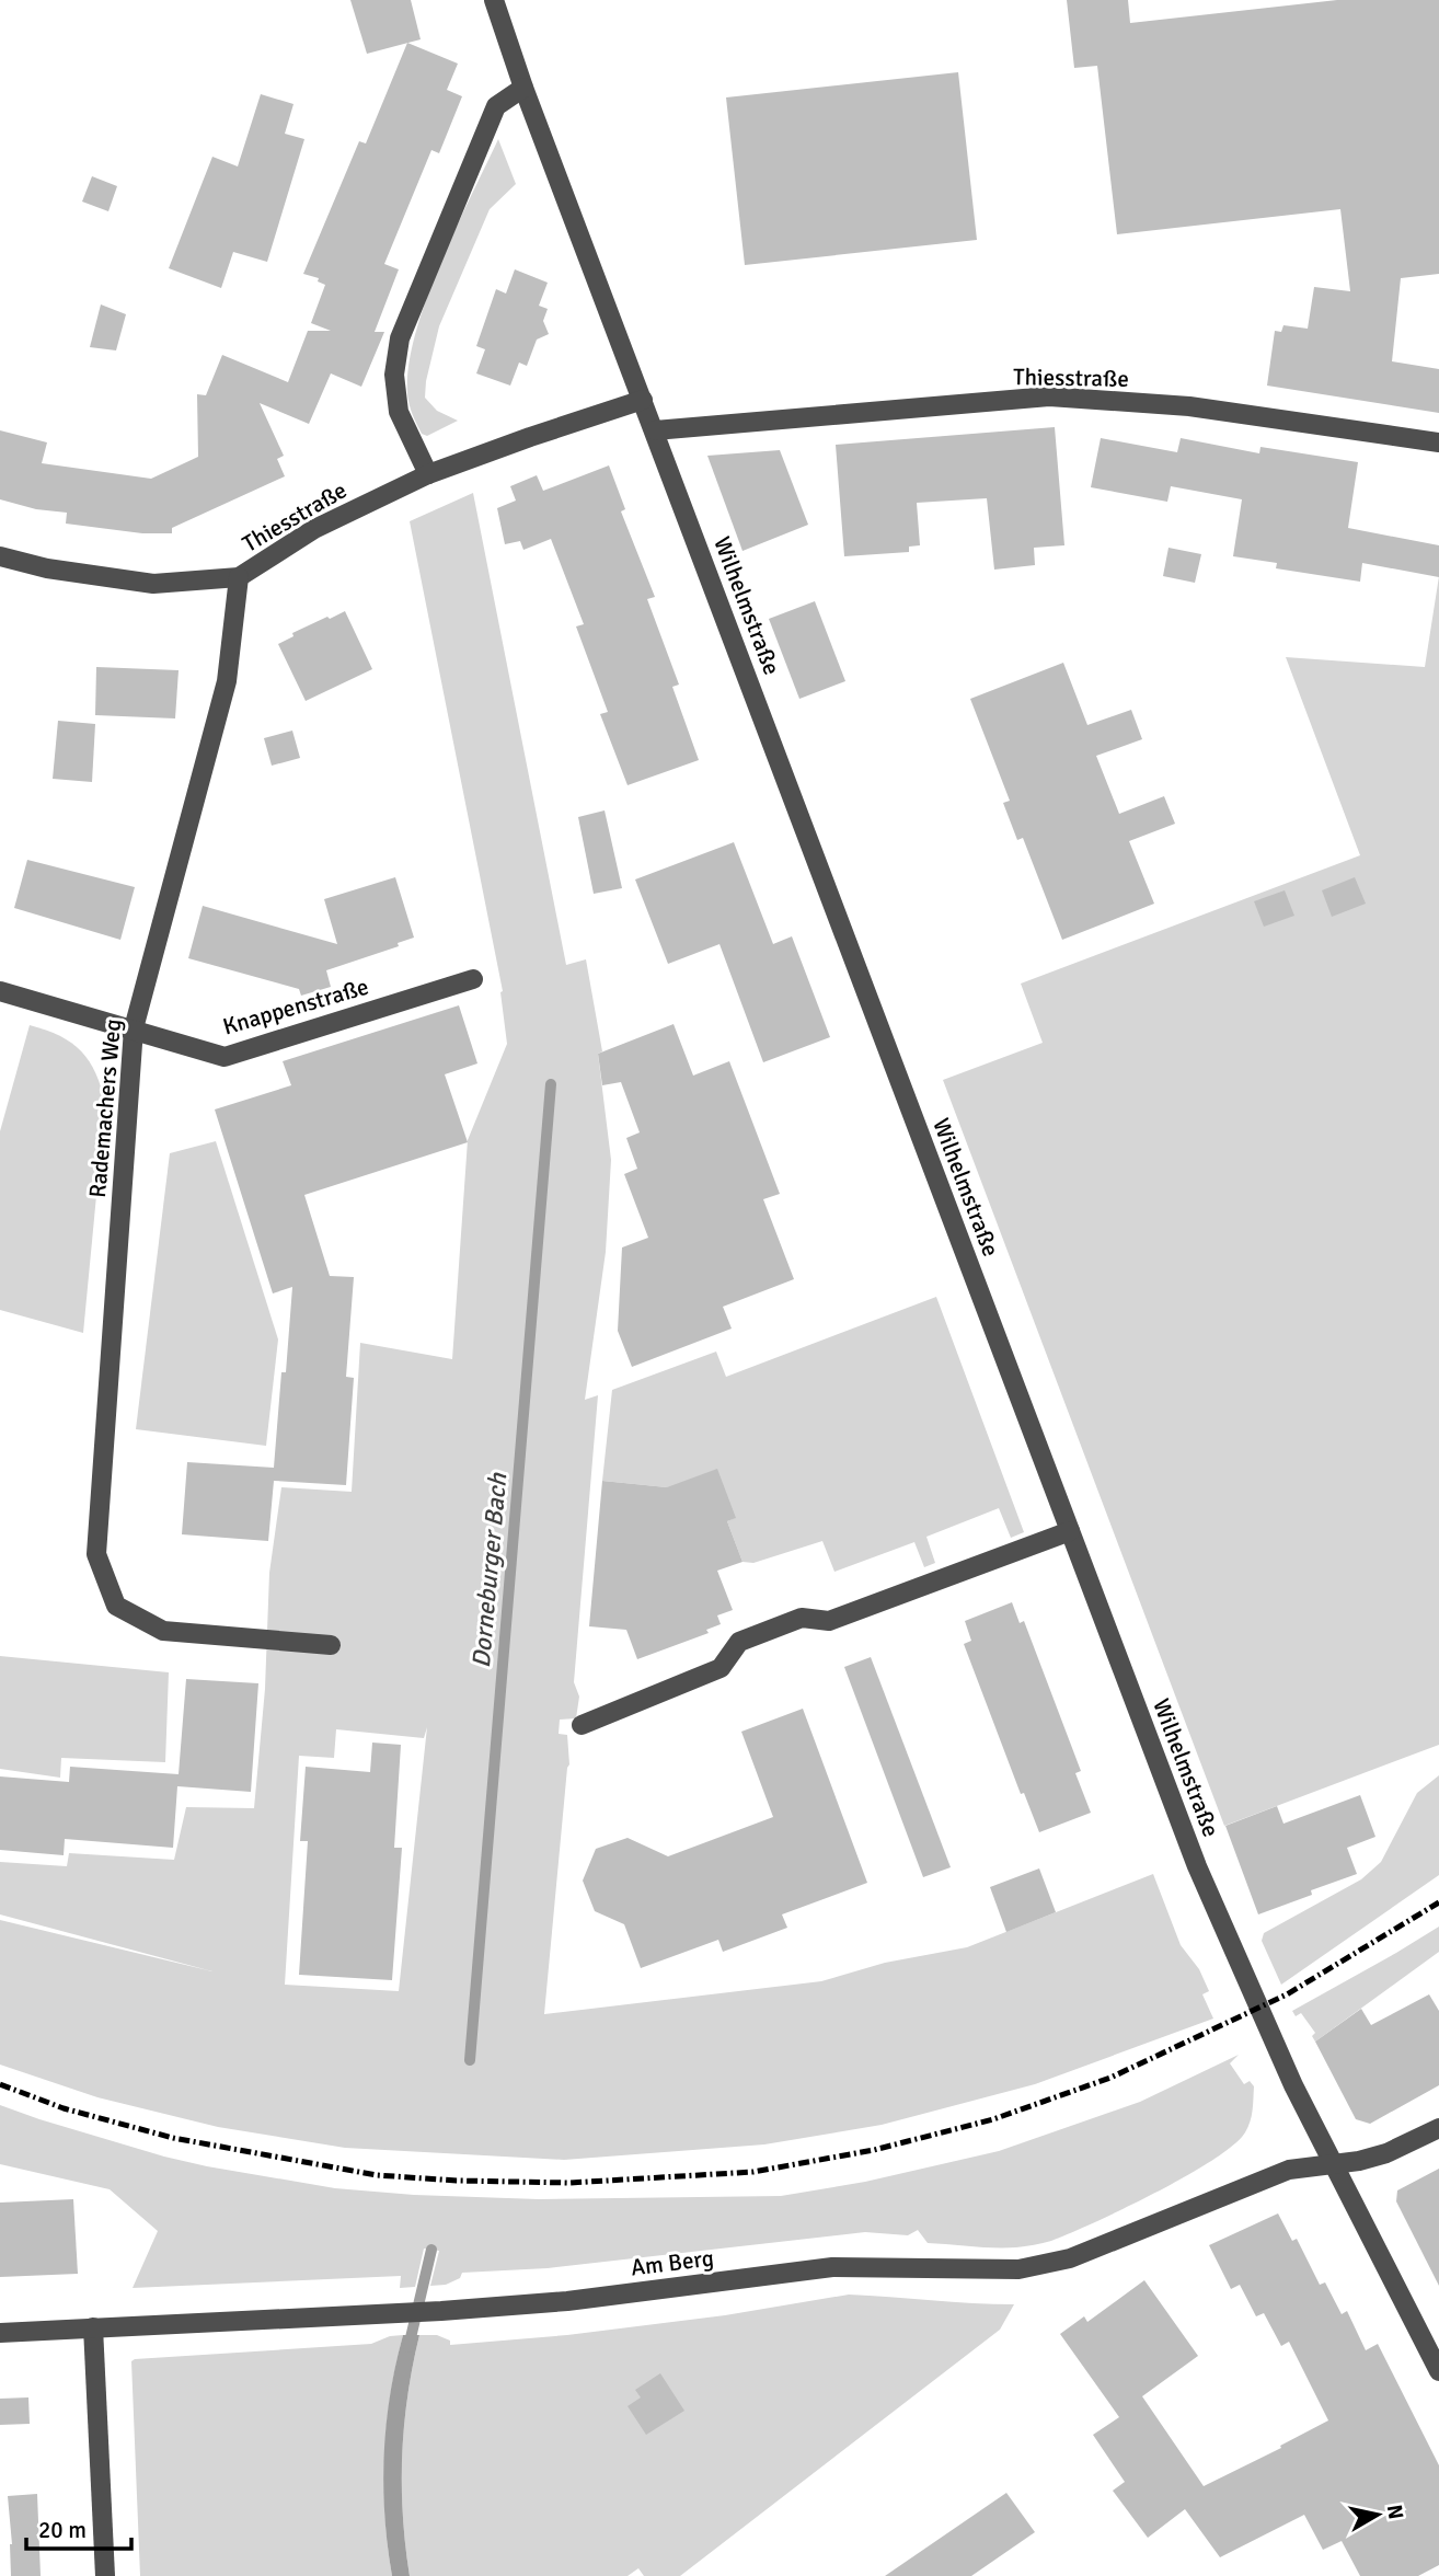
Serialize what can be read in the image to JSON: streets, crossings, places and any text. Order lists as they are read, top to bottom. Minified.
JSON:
{"streets":{"street":["Thiesstraße","Wilhelmstraße","Knappenstraße","Rademachers Weg","Am Berg"]},"crossings":[["Thiesstraße","Wilhelmstraße"],["Thiesstraße","Rademachers Weg"],["Wilhelmstraße","Am Berg"],["Knappenstraße","Rademachers Weg"]],"water":["Dorneburger Bach"],"scale_bar":"20 m","north":"right"}
